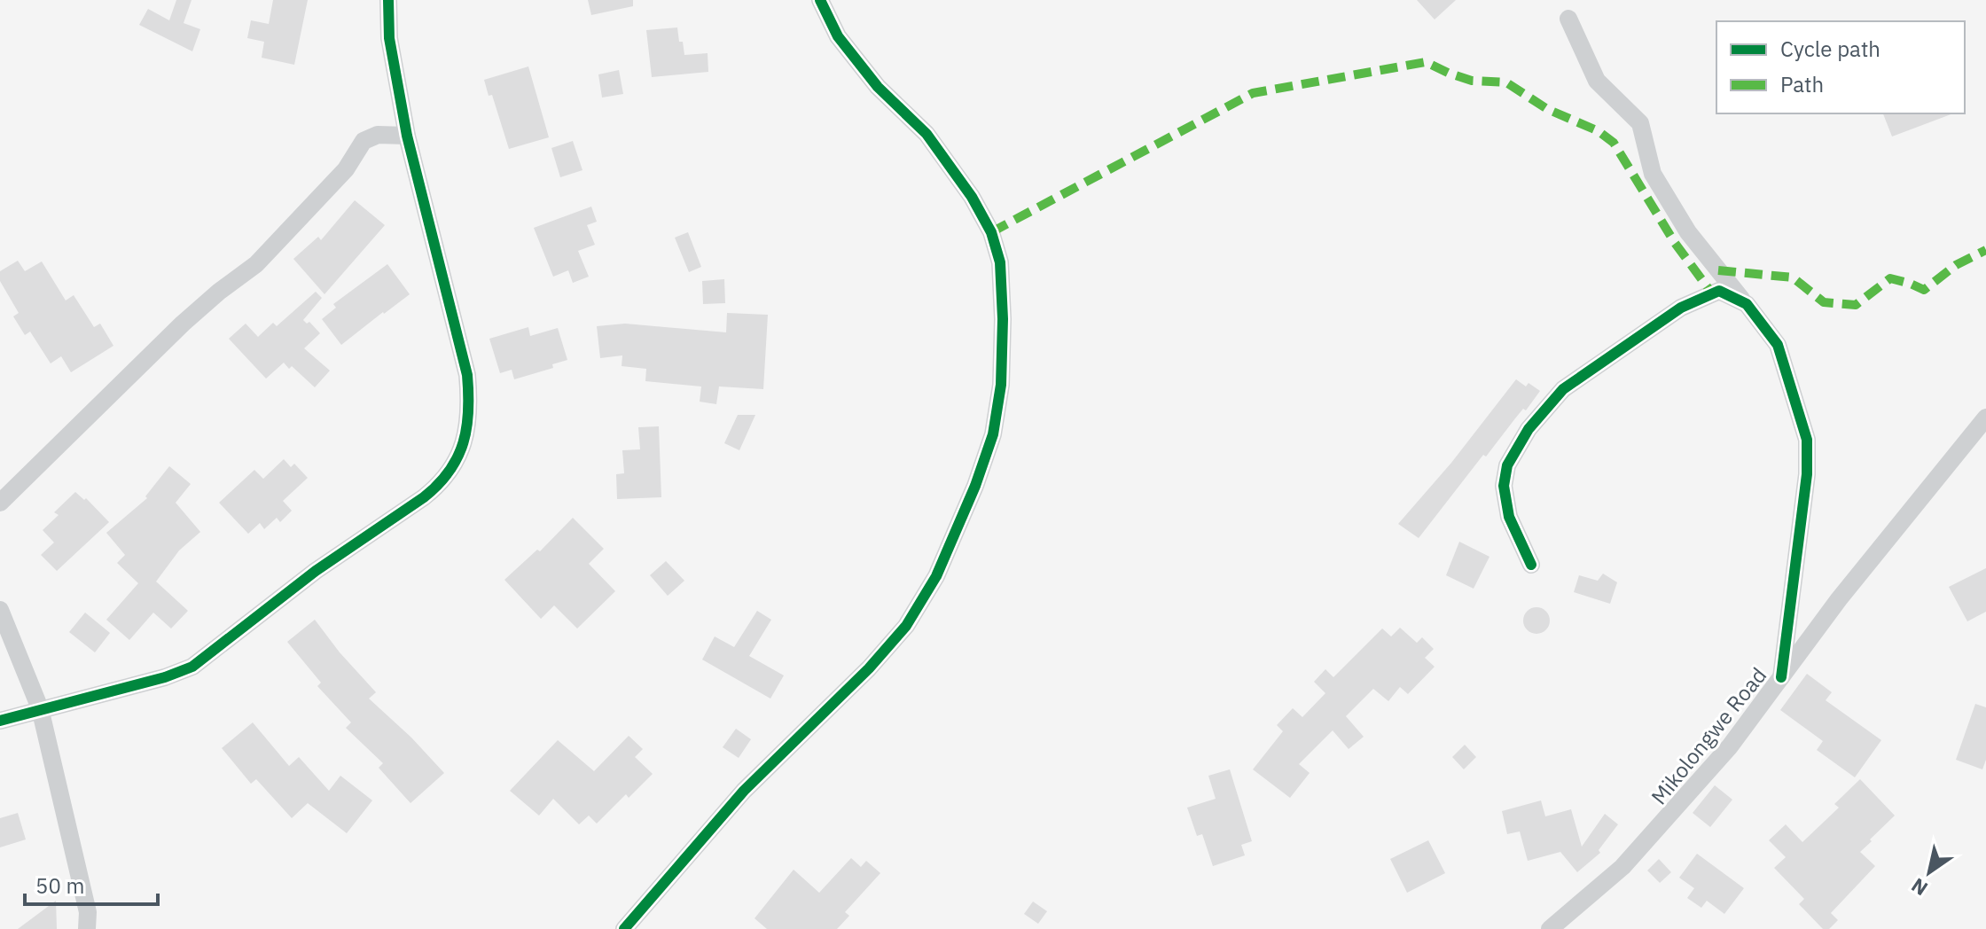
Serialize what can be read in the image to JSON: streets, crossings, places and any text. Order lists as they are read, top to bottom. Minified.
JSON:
{"streets":{"street":["Mikolongwe Road"]},"legend":["Cycle path","Path"],"scale_bar":"50 m","north":"bottom left"}
